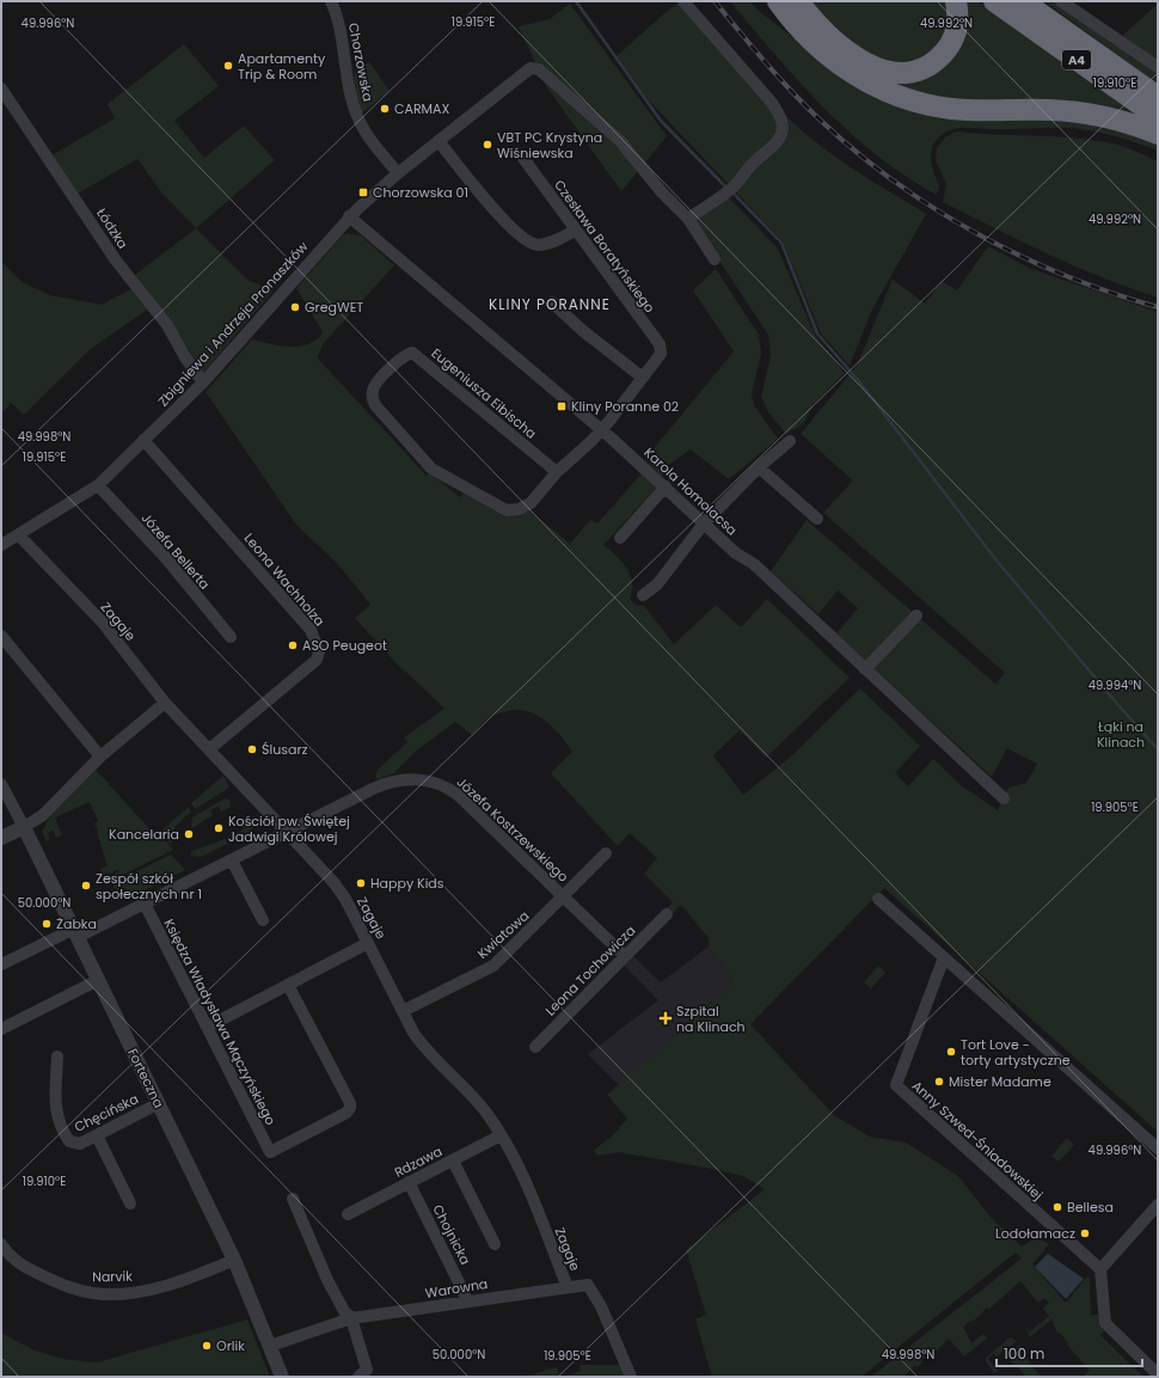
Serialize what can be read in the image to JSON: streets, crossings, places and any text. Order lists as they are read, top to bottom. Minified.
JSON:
{"streets":{"highway":["A4"],"street":["Chorzowska","Łódzka","Czesława Boratyńskiego","Zbigniewa i Andrzeja Pronaszków","Eugeniusza Eibischa","Karola Homolacsa","Józefa Bellerta","Leona Wachholza","Zagaje","Józefa Kostrzewskiego","Kwiatowa","Leona Tochowicza","Księdza Władysława Mączyńskiego","Forteczna","Chęcińska","Anny Szwed-Śniadowskiej","Rdzawa","Chojnicka","Narvik","Warowna"]},"crossings":[["Chorzowska","Zbigniewa i Andrzeja Pronaszków"],["Łódzka","Zbigniewa i Andrzeja Pronaszków"],["Zbigniewa i Andrzeja Pronaszków","Karola Homolacsa"],["Zbigniewa i Andrzeja Pronaszków","Józefa Bellerta"],["Zbigniewa i Andrzeja Pronaszków","Leona Wachholza"],["Zbigniewa i Andrzeja Pronaszków","Zagaje"],["Leona Wachholza","Zagaje"],["Zagaje","Józefa Kostrzewskiego"],["Zagaje","Kwiatowa"],["Zagaje","Rdzawa"],["Zagaje","Warowna"],["Józefa Kostrzewskiego","Kwiatowa"],["Józefa Kostrzewskiego","Leona Tochowicza"],["Józefa Kostrzewskiego","Księdza Władysława Mączyńskiego"],["Józefa Kostrzewskiego","Forteczna"],["Forteczna","Chęcińska"],["Forteczna","Narvik"],["Forteczna","Warowna"],["Rdzawa","Chojnicka"],["Chojnicka","Warowna"]],"districts":["KLINY PORANNE"],"parks":["Łąki na Klinach"],"places":{"other":["Apartamenty Trip & Room","CARMAX","VBT PC Krystyna Wiśniewska","GregWET","ASO Peugeot","Ślusarz","Kościół pw. Świętej Jadwigi Królowej","Kancelaria","Happy Kids","Zespół szkół społecznych nr 1","Żabka","Tort Love - torty artystyczne","Mister Madame","Bellesa","Lodołamacz","Orlik"],"transit":["Chorzowska 01","Kliny Poranne 02"],"health":["Szpital na Klinach"]},"scale_bar":"100 m","coordinates":["19.915°E","49.992°N","49.996°N","19.910°E","49.998°N","49.994°N","19.905°E","50.000°N"]}
